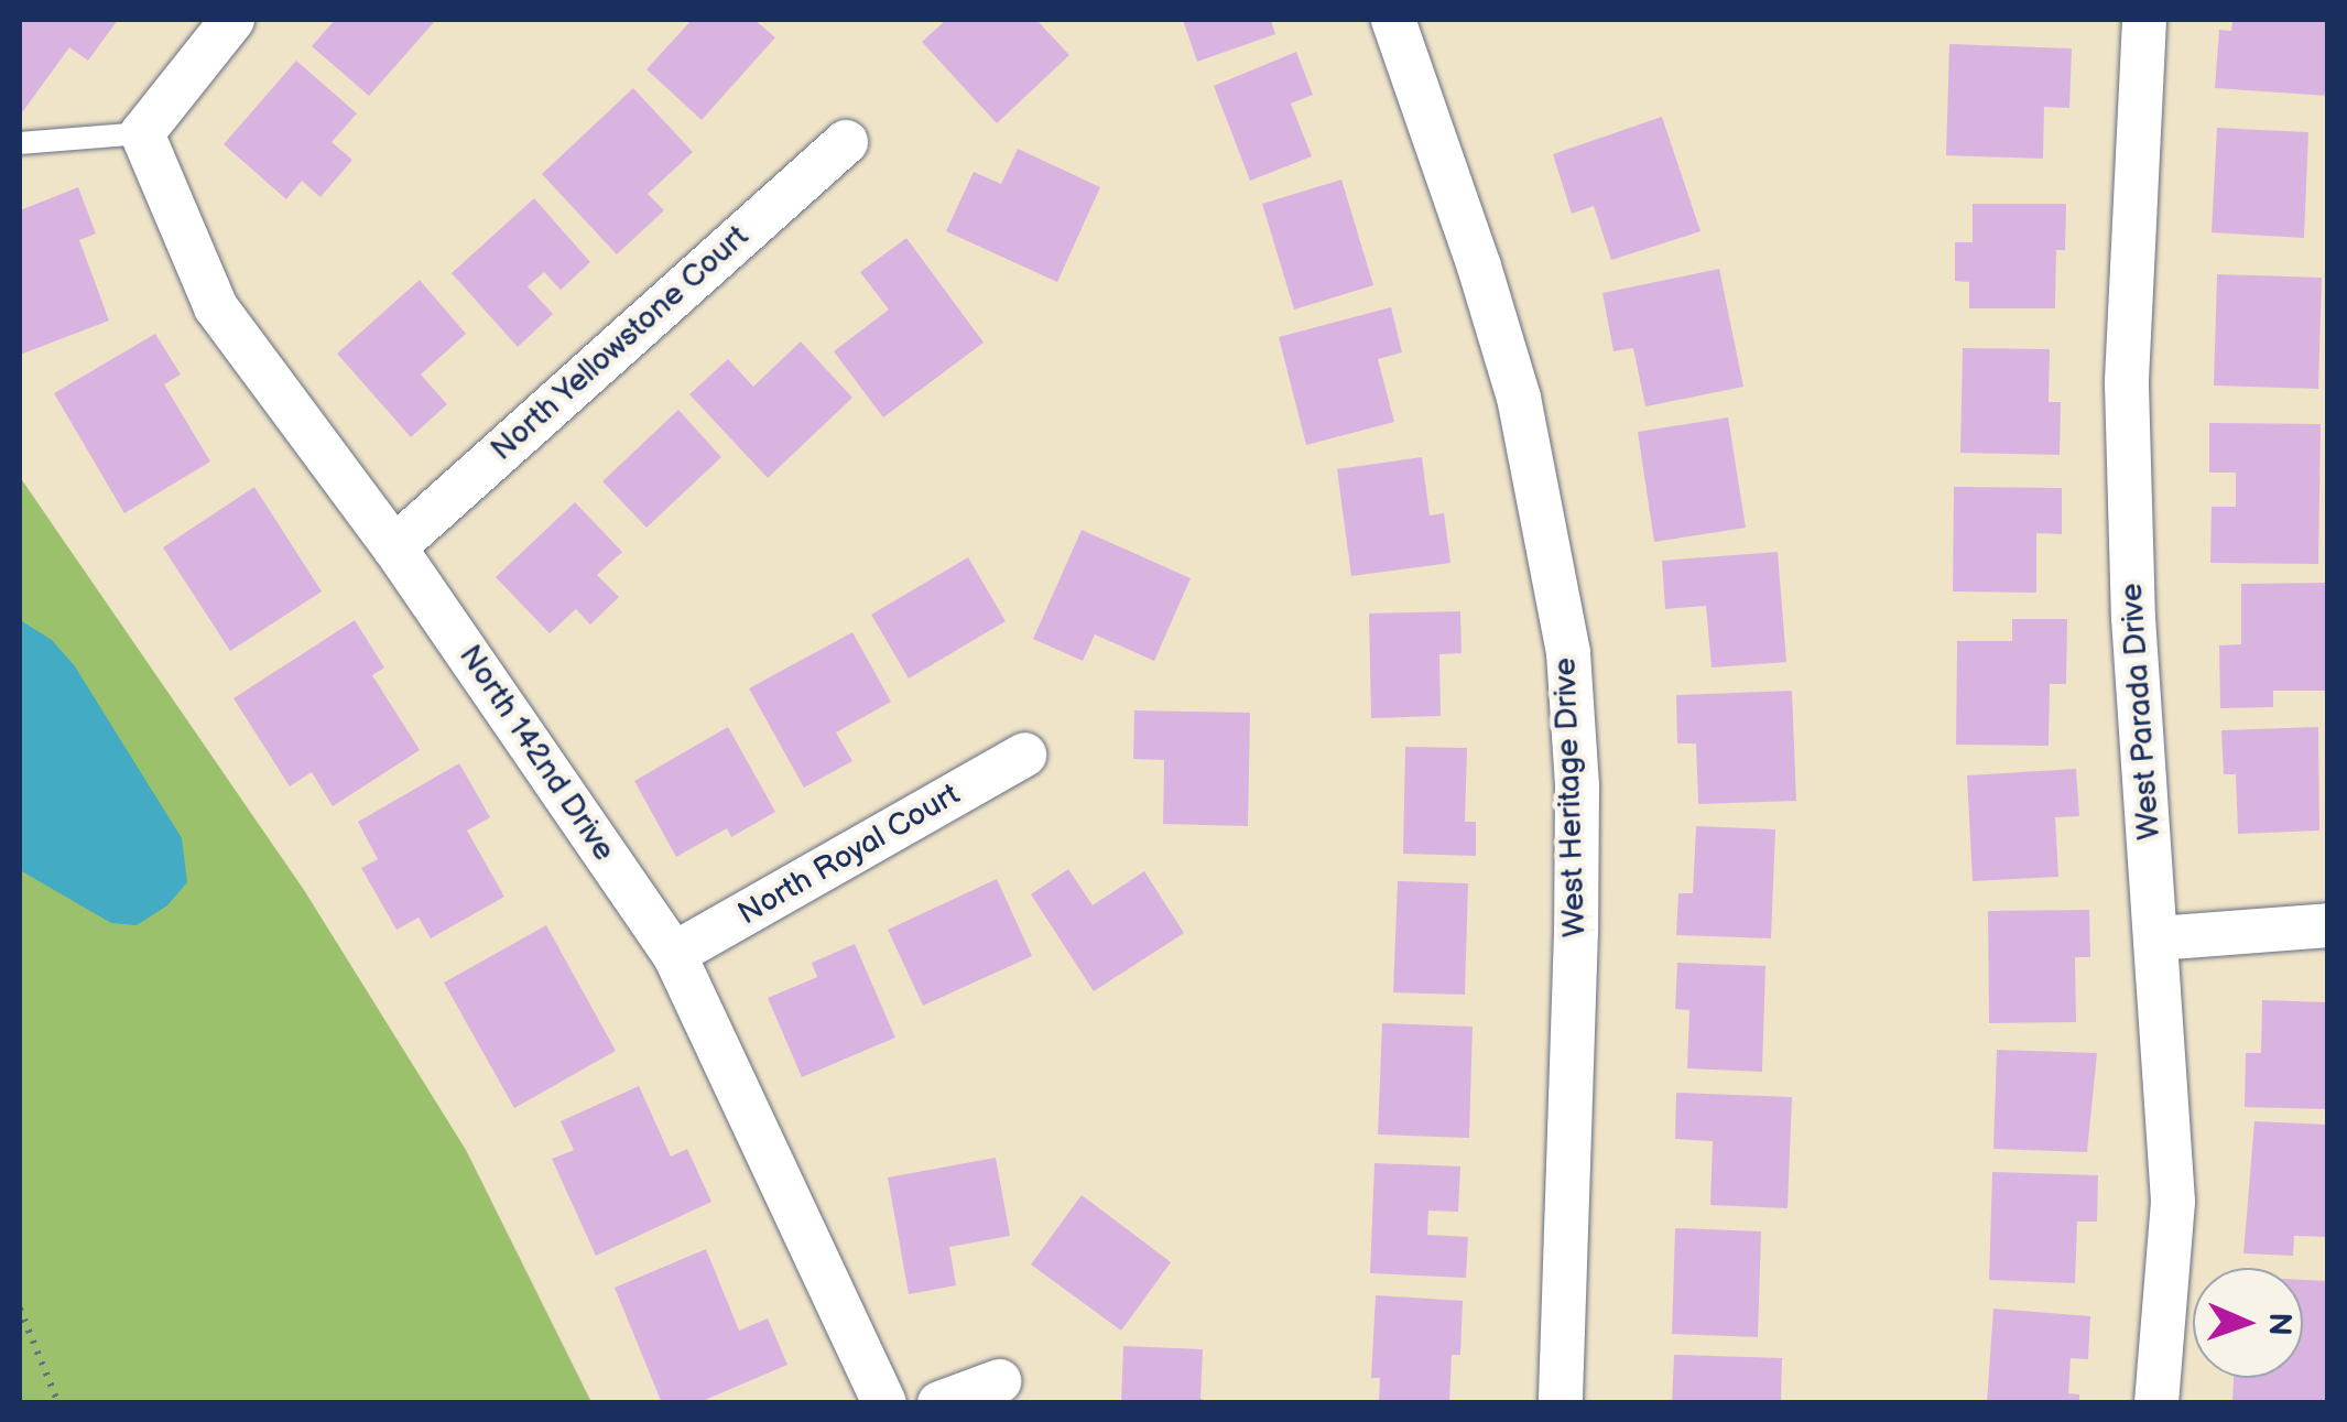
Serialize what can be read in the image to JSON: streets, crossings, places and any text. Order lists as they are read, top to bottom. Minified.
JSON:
{"streets":{"street":["North Yellowstone Court","West Parada Drive","North 142nd Drive","West Heritage Drive","North Royal Court"]},"crossings":[["North Yellowstone Court","North 142nd Drive"],["North 142nd Drive","North Royal Court"]],"north":"right"}
